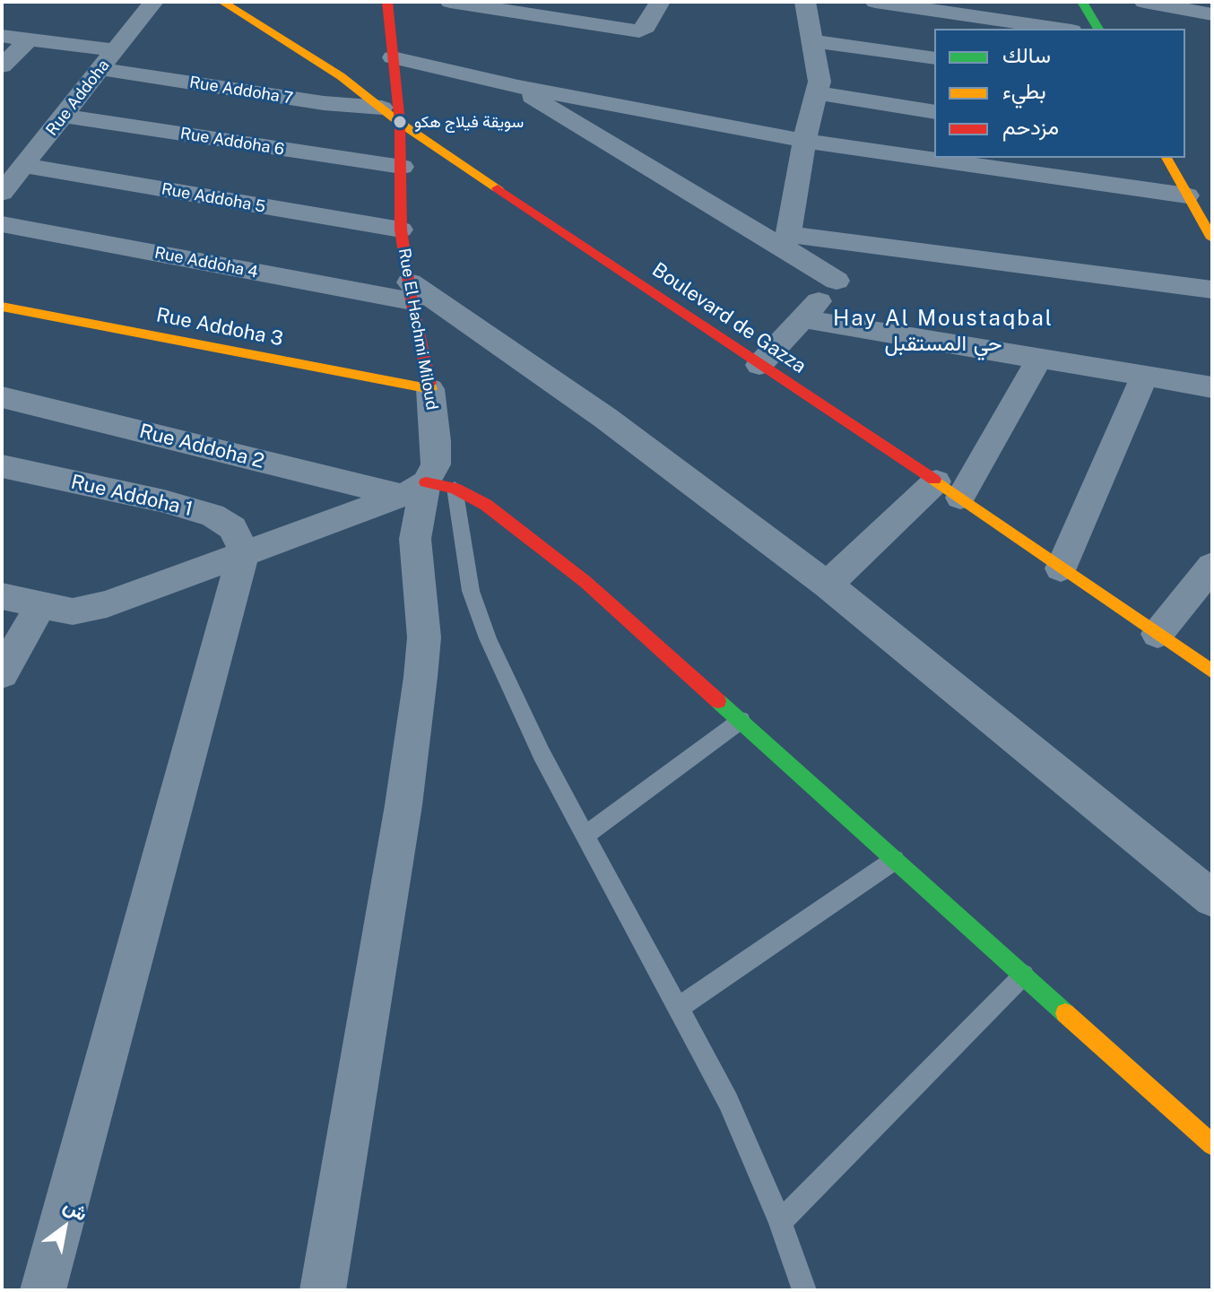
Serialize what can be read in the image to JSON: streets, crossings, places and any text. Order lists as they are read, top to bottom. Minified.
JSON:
{"streets":{"street":["Rue Addoha 7","Rue Addoha","Rue Addoha 6","Rue Addoha 5","Rue Addoha 4","Boulevard de Gazza","Rue Addoha 3","Rue El Hachmi Miloud","Rue Addoha 2","Rue Addoha 1"]},"crossings":[["Rue Addoha 7","Rue Addoha"],["Rue Addoha 7","Boulevard de Gazza"],["Rue Addoha","Rue Addoha 6"],["Rue Addoha","Rue Addoha 5"],["Rue Addoha 6","Rue El Hachmi Miloud"],["Rue Addoha 5","Rue El Hachmi Miloud"],["Rue Addoha 4","Rue El Hachmi Miloud"],["Boulevard de Gazza","Rue El Hachmi Miloud"],["Rue Addoha 3","Rue El Hachmi Miloud"],["Rue El Hachmi Miloud","Rue Addoha 2"]],"districts":["Hay Al Moustaqbal حي المستقبل"],"places":["سويقة فيلاج هكو"],"legend":["سالك","بطيء","مزدحم"],"north":"top right"}
